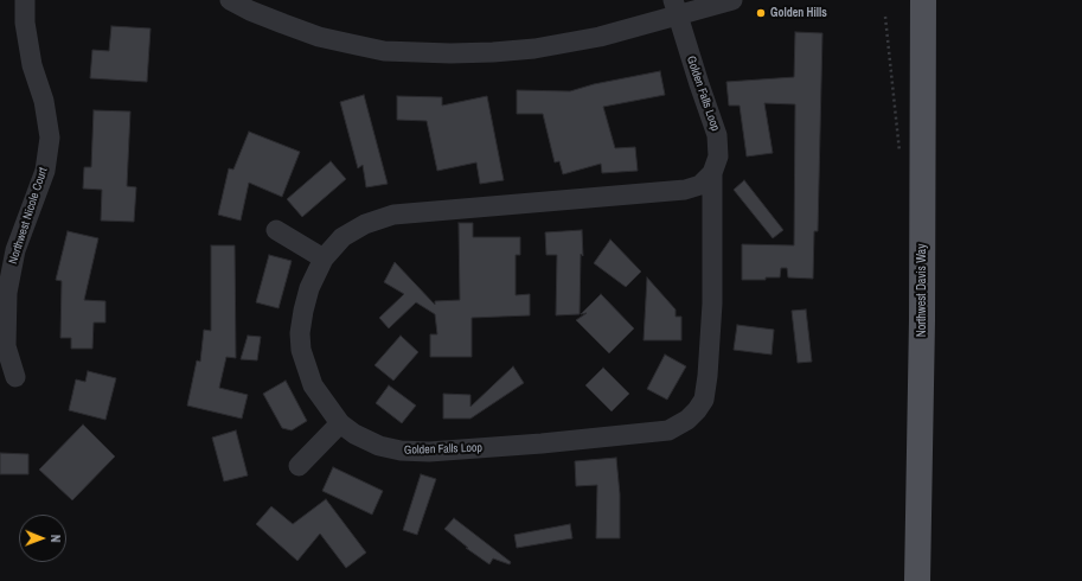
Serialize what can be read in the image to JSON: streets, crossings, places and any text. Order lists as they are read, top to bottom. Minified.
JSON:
{"streets":{"main road":["Northwest Davis Way"],"street":["Golden Falls Loop","Northwest Nicole Court"]},"places":["Golden Hills"],"north":"right"}
